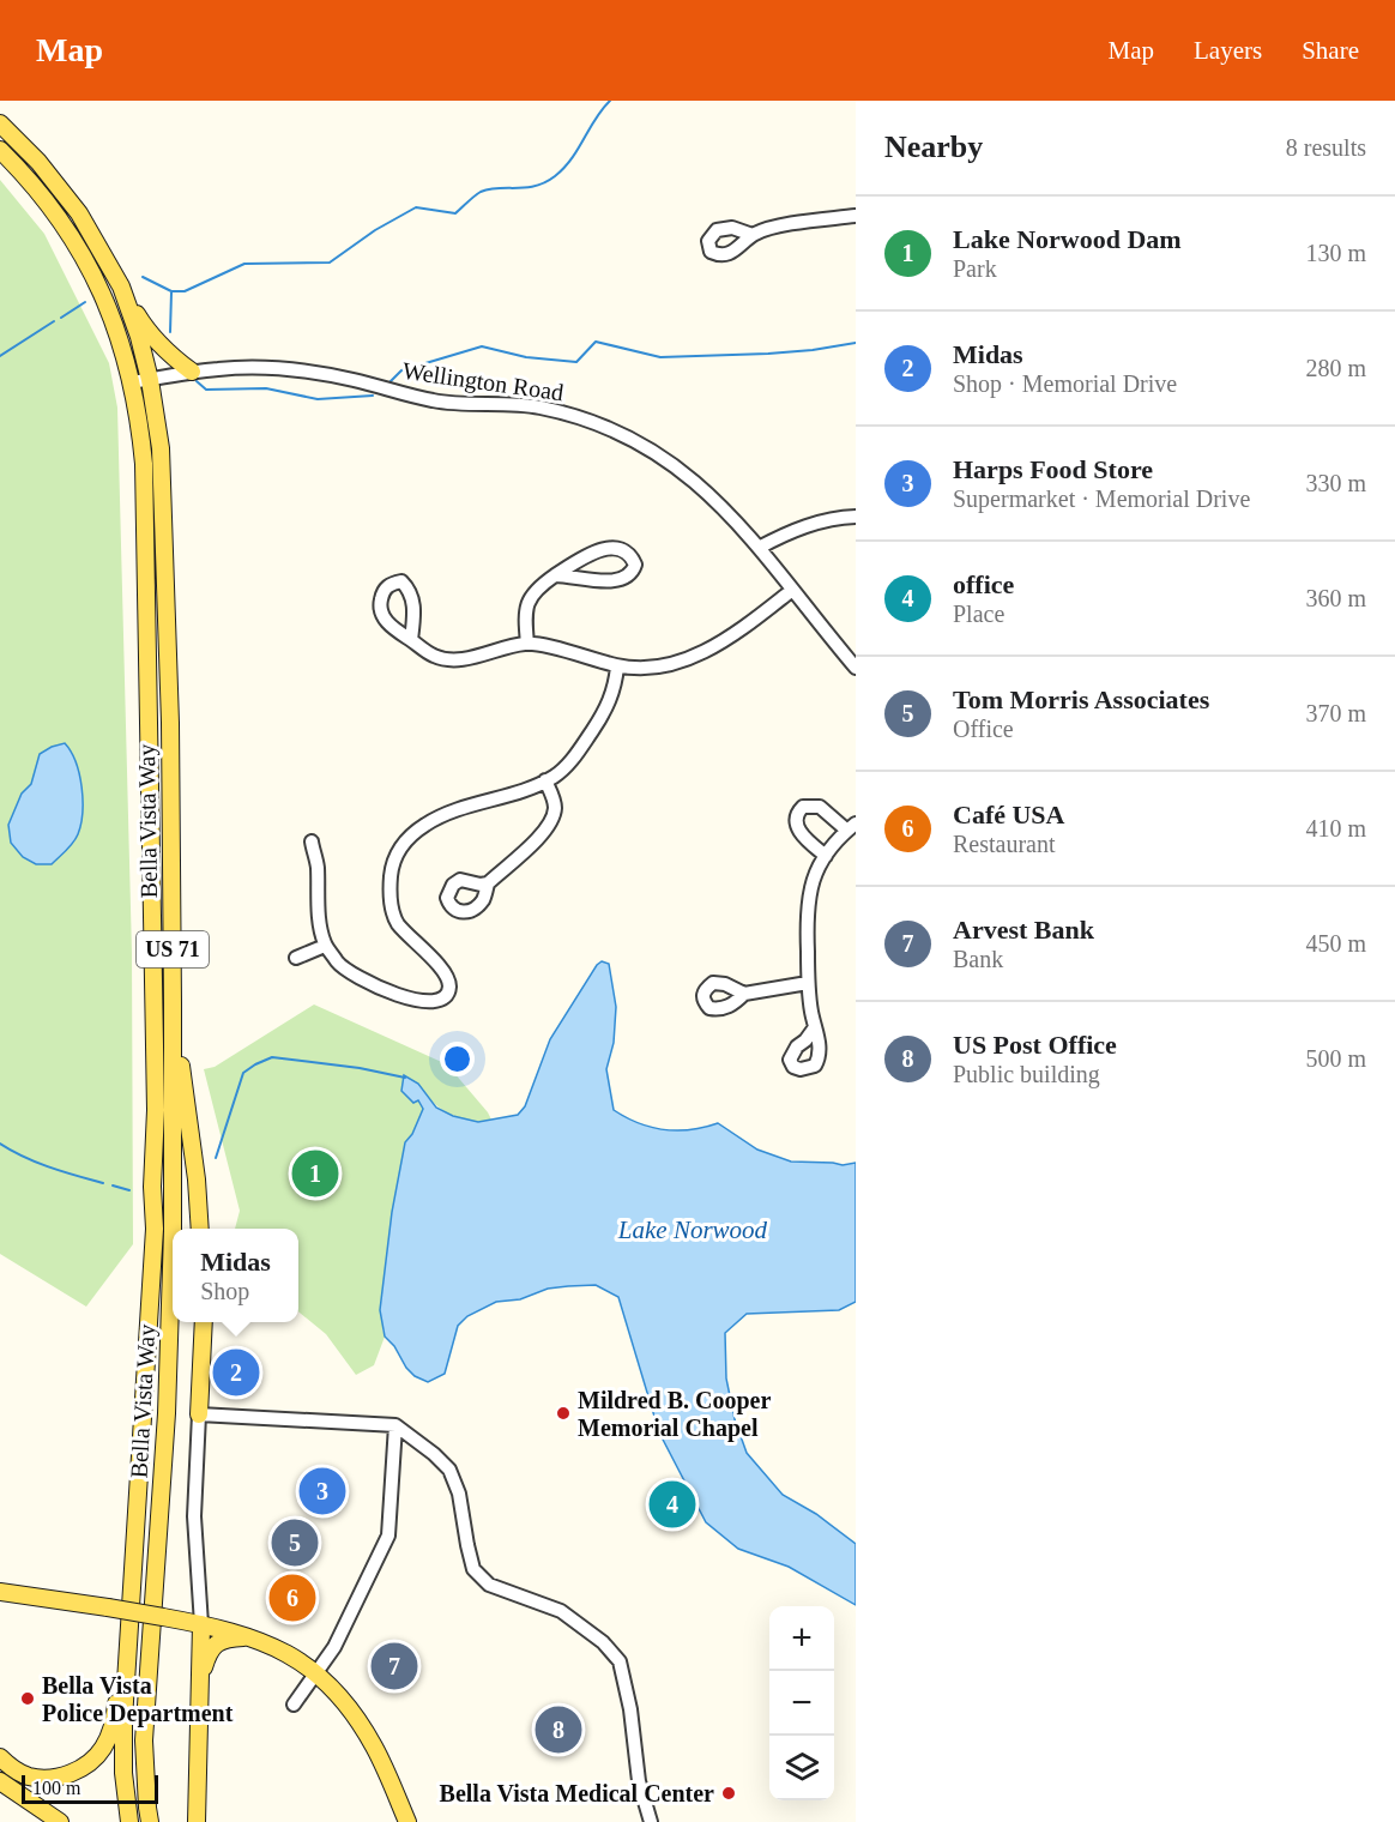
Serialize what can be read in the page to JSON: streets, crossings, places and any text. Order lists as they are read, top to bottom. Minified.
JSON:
{"streets":{"main road":["Bella Vista Way","US 71"],"street":["Wellington Road"]},"crossings":[["Wellington Road","Bella Vista Way"]],"water":["Lake Norwood"],"places":["Mildred B. Cooper Memorial Chapel","Bella Vista Police Department","Bella Vista Medical Center"],"scale_bar":"100 m","page":{"header":"Map","nav":["Map","Layers","Share"],"heading":["Nearby","8 results"],"list":[{"mark":"1","name":"Lake Norwood Dam","note":"Park","value":"130 m"},{"mark":"2","name":"Midas","note":"Shop · Memorial Drive","value":"280 m"},{"mark":"3","name":"Harps Food Store","note":"Supermarket · Memorial Drive","value":"330 m"},{"mark":"4","name":"office","note":"Place","value":"360 m"},{"mark":"5","name":"Tom Morris Associates","note":"Office","value":"370 m"},{"mark":"6","name":"Café USA","note":"Restaurant","value":"410 m"},{"mark":"7","name":"Arvest Bank","note":"Bank","value":"450 m"},{"mark":"8","name":"US Post Office","note":"Public building","value":"500 m"}],"pins":["1","2","3","4","5","6","7","8"],"popup":["Midas","Shop"],"map_buttons":["+","−"],"scale":"100 m"}}
